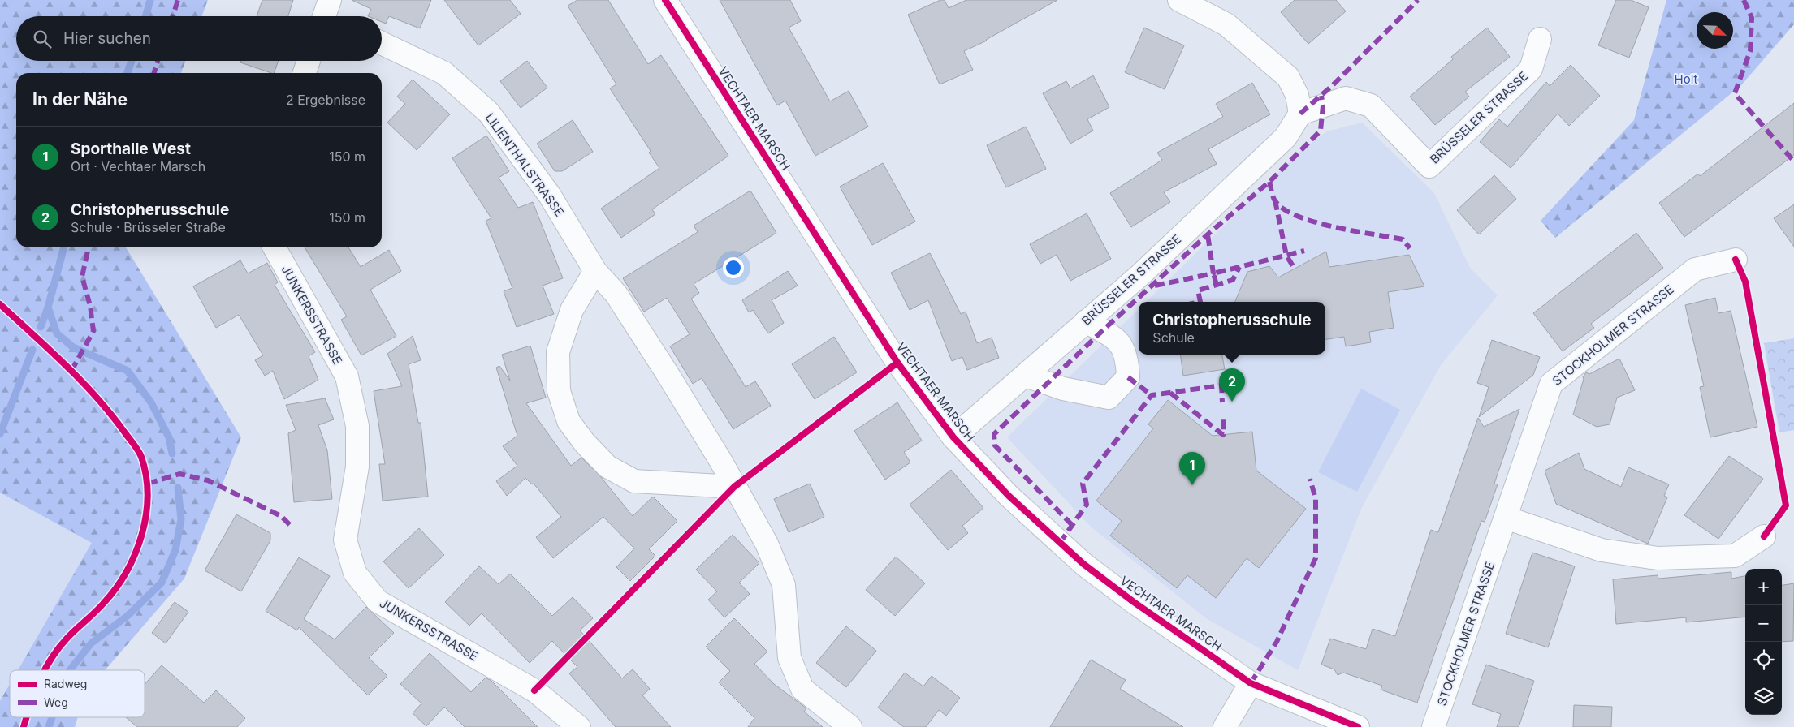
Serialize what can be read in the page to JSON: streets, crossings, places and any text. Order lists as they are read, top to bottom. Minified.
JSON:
{"streets":{"street":["BRÜSSELER STRASSE","VECHTAER MARSCH","LILIENTHALSTRASSE","JUNKERSSTRASSE","STOCKHOLMER STRASSE"]},"crossings":[["BRÜSSELER STRASSE","VECHTAER MARSCH"]],"parks":["Holt"],"legend":["Radweg","Weg"],"north":"bottom right","page":{"search":"Hier suchen","heading":["In der Nähe","2 Ergebnisse"],"list":[{"mark":"1","name":"Sporthalle West","note":"Ort · Vechtaer Marsch","value":"150 m"},{"mark":"2","name":"Christopherusschule","note":"Schule · Brüsseler Straße","value":"150 m"}],"popup":["Christopherusschule","Schule"],"pins":["2","1"],"map_buttons":["+","−"]}}
